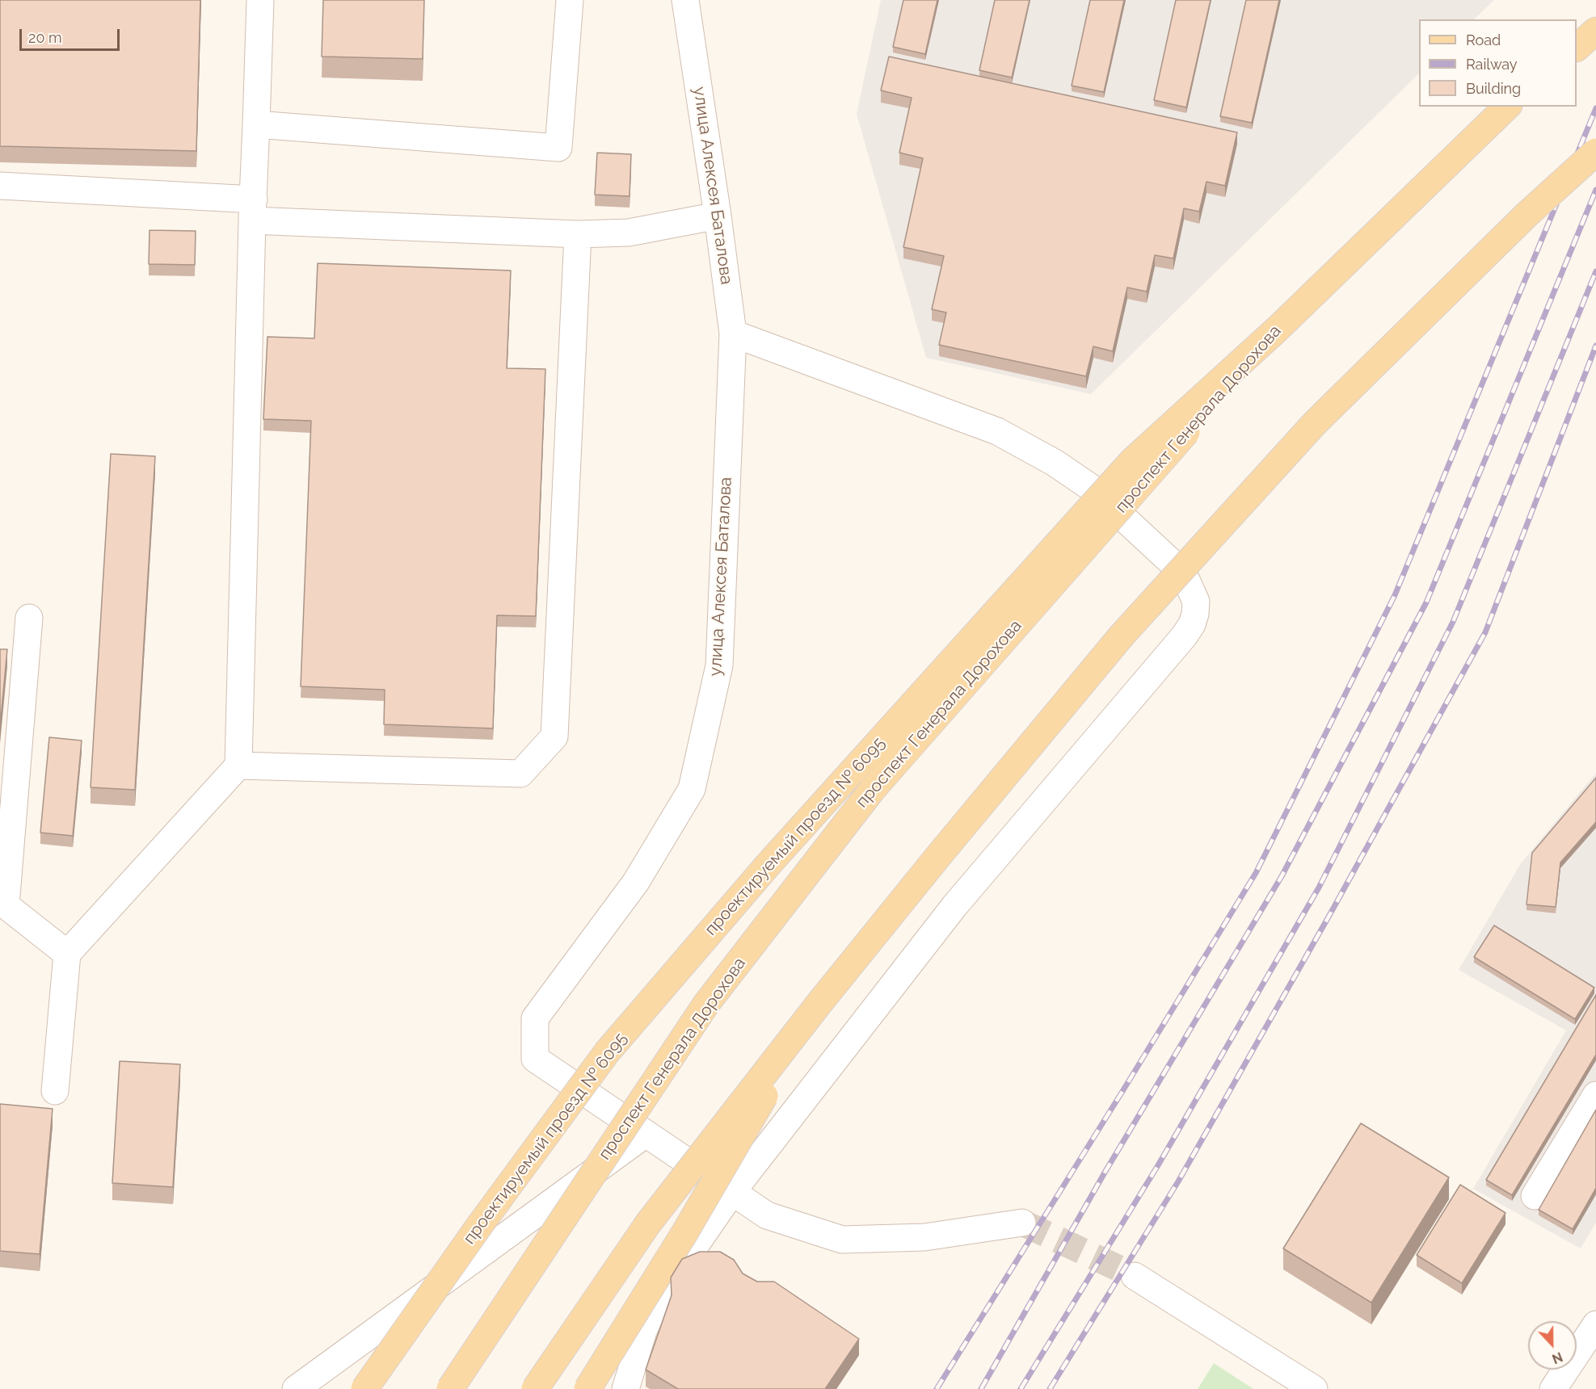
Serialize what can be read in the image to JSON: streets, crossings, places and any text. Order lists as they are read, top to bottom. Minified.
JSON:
{"streets":{"main road":["проспект Генерала Дорохова","проектируемый проезд № 6095"],"street":["улица Алексея Баталова"]},"crossings":[["проспект Генерала Дорохова","проектируемый проезд № 6095"]],"legend":["Road","Railway","Building"],"scale_bar":"20 m","north":"bottom"}
